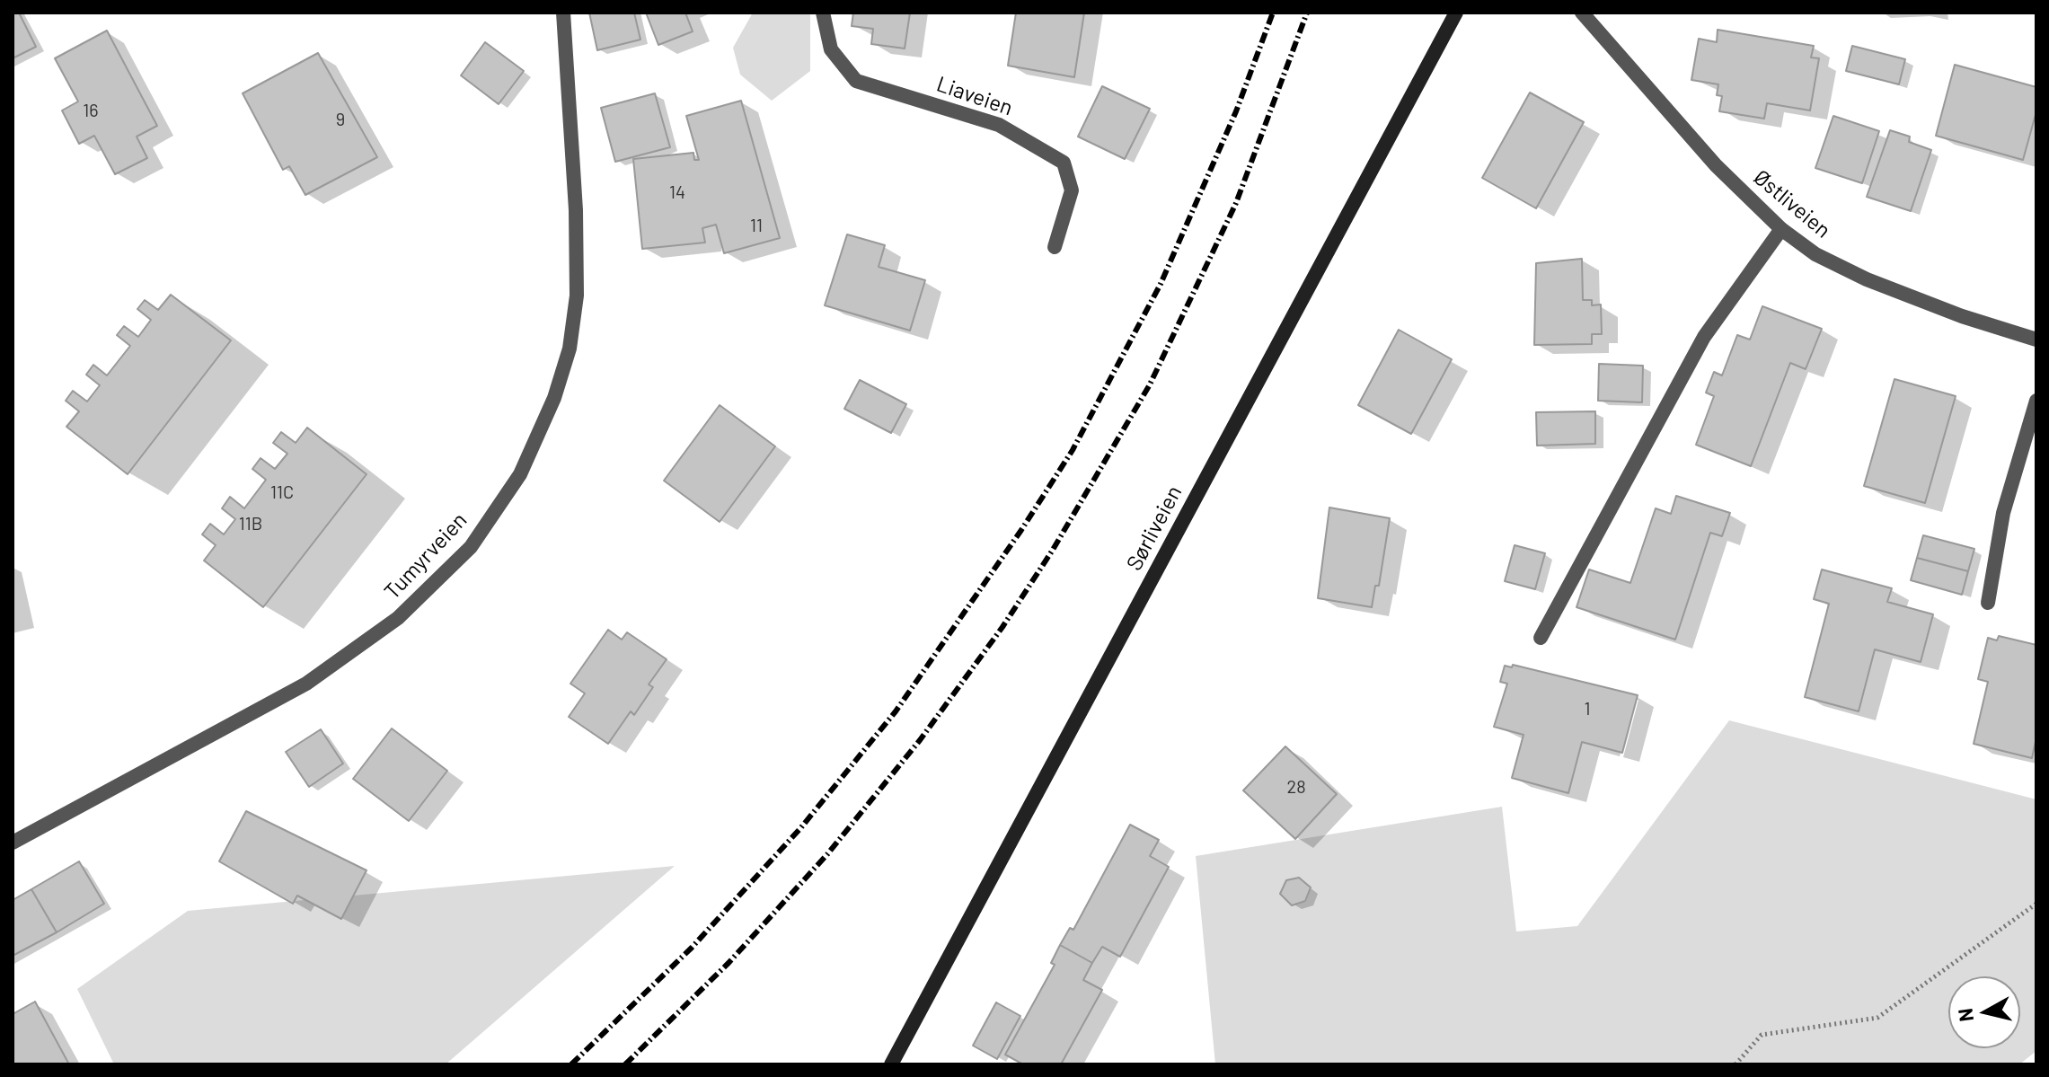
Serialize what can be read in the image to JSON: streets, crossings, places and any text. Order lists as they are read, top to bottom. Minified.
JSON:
{"streets":{"street":["Liaveien","Østliveien","Sørliveien","Tumyrveien"]},"house_numbers":["16","9","14","11","11C","11B","1","28"],"north":"left"}
